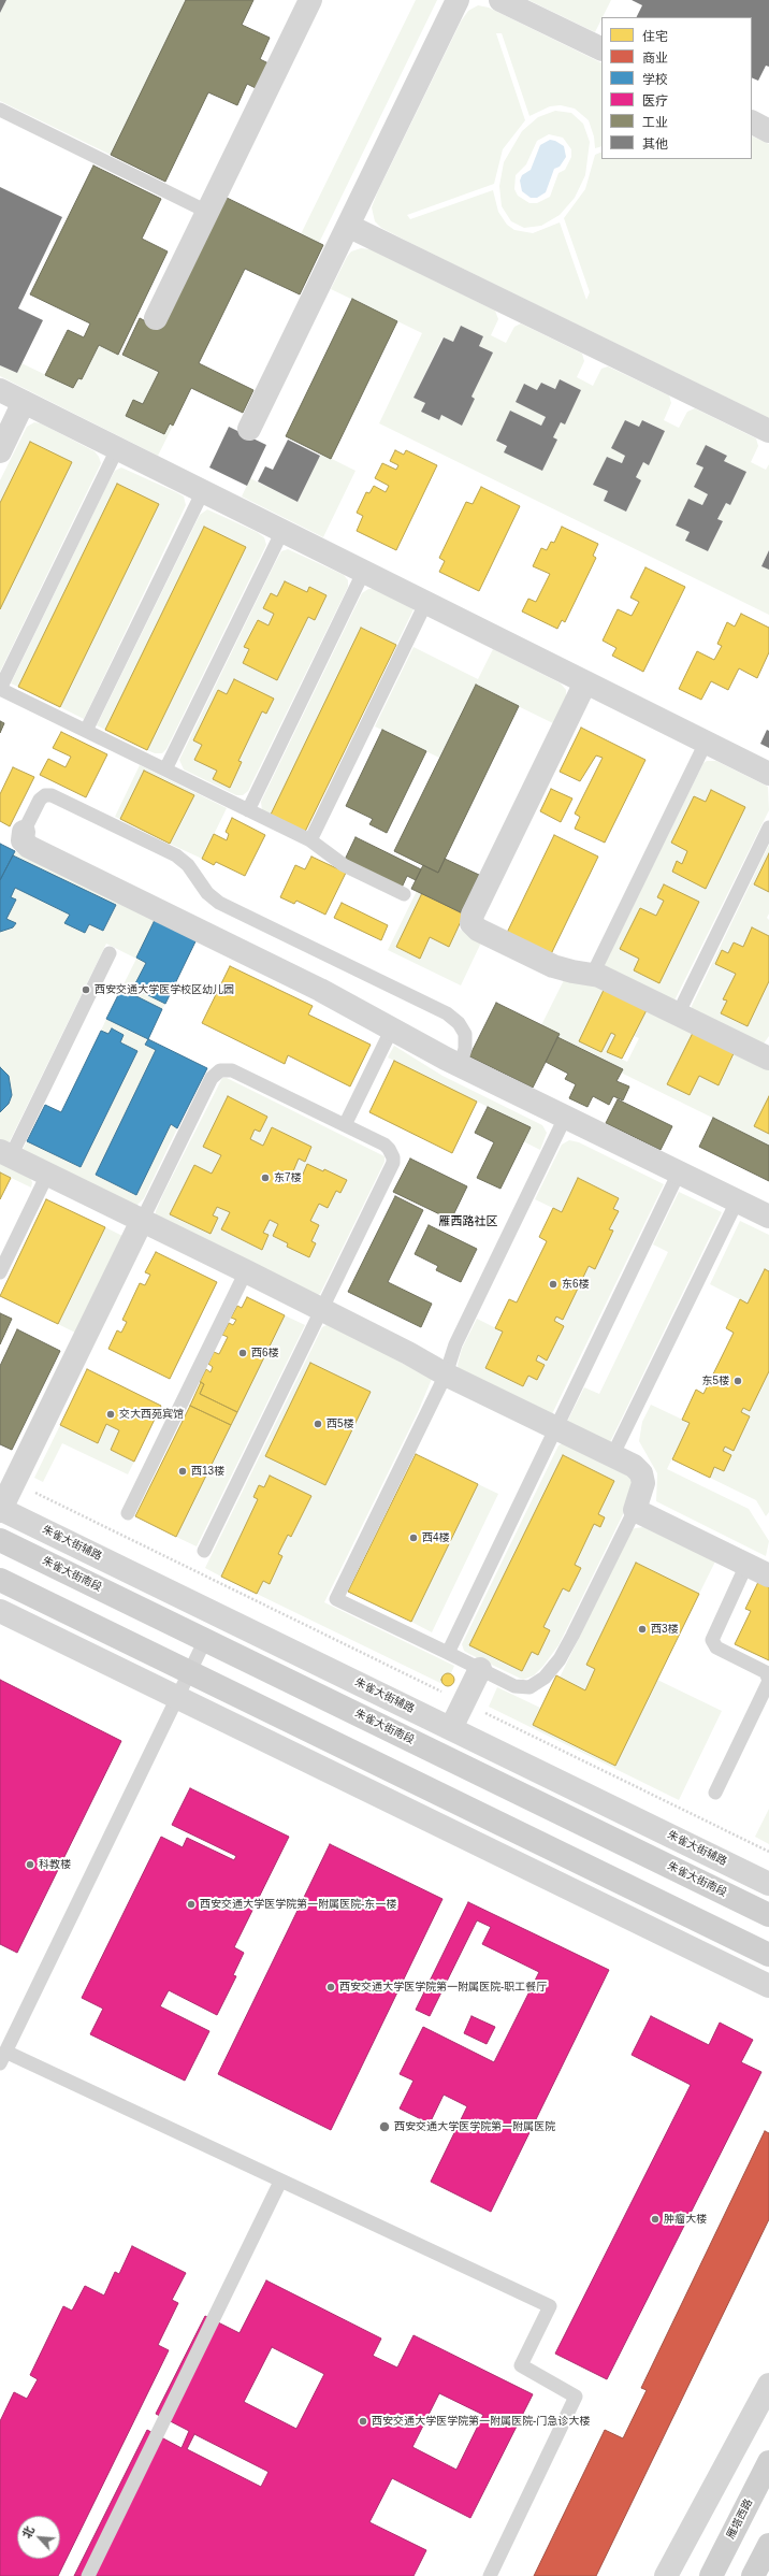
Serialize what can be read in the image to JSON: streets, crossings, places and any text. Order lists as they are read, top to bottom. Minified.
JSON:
{"streets":{"main road":["朱雀大街南段","雁塔西路"],"street":["朱雀大街辅路"]},"districts":["雁西路社区"],"places":["西安交通大学医学校区幼儿园","东7楼","东6楼","西6楼","东5楼","交大西苑宾馆","西5楼","西13楼","西4楼","西3楼","科教楼","西安交通大学医学院第一附属医院-东一楼","西安交通大学医学院第一附属医院-职工餐厅","西安交通大学医学院第一附属医院","肿瘤大楼","西安交通大学医学院第一附属医院-门急诊大楼"],"legend":["住宅","商业","学校","医疗","工业","其他"],"north":"top left"}
